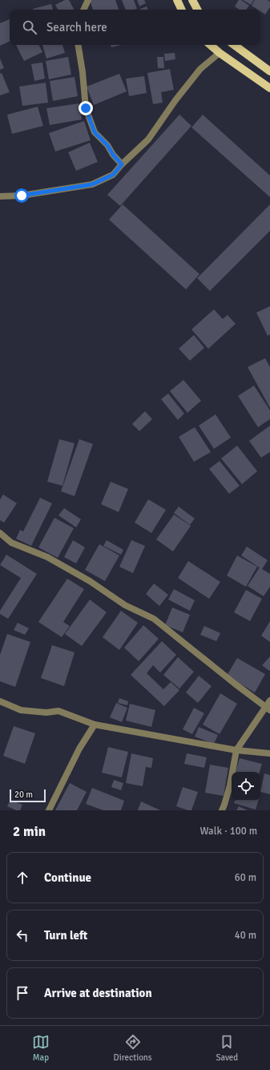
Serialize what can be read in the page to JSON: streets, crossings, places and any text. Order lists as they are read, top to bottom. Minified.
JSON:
{"scale_bar":"20 m","page":{"search":"Search here","scale":"20 m","heading":["2 min","Walk · 100 m"],"list":[["Continue","60 m"],["Turn left","40 m"],"Arrive at destination"],"nav":["Map","Directions","Saved"]}}
